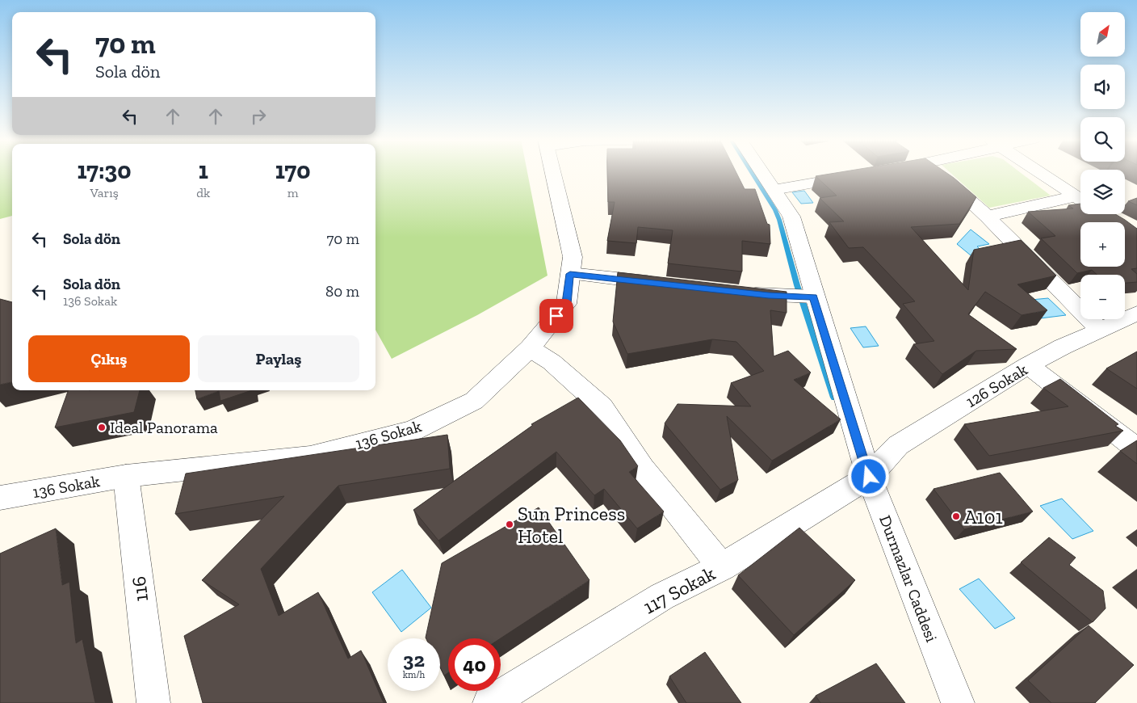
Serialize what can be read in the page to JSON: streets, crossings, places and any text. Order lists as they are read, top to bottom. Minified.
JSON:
{"streets":{"street":["126 Sokak","136 Sokak","Durmazlar Caddesi","116","117 Sokak"]},"crossings":[["126 Sokak","Durmazlar Caddesi"],["126 Sokak","117 Sokak"],["136 Sokak","116"],["Durmazlar Caddesi","117 Sokak"]],"places":["Ideal Panorama","A101","Sun Princess Hotel"],"north":"top right","page":{"map_buttons":["+","−"],"turn":["70 m","Sola dön"],"eta":["17:30","Varış","1","dk","170","m"],"list":[{"name":"Sola dön","value":"70 m"},{"name":"Sola dön","note":"136 Sokak","value":"80 m"}],"buttons":["Çıkış","Paylaş"],"speed":"32 km/h","limit":"40"}}
